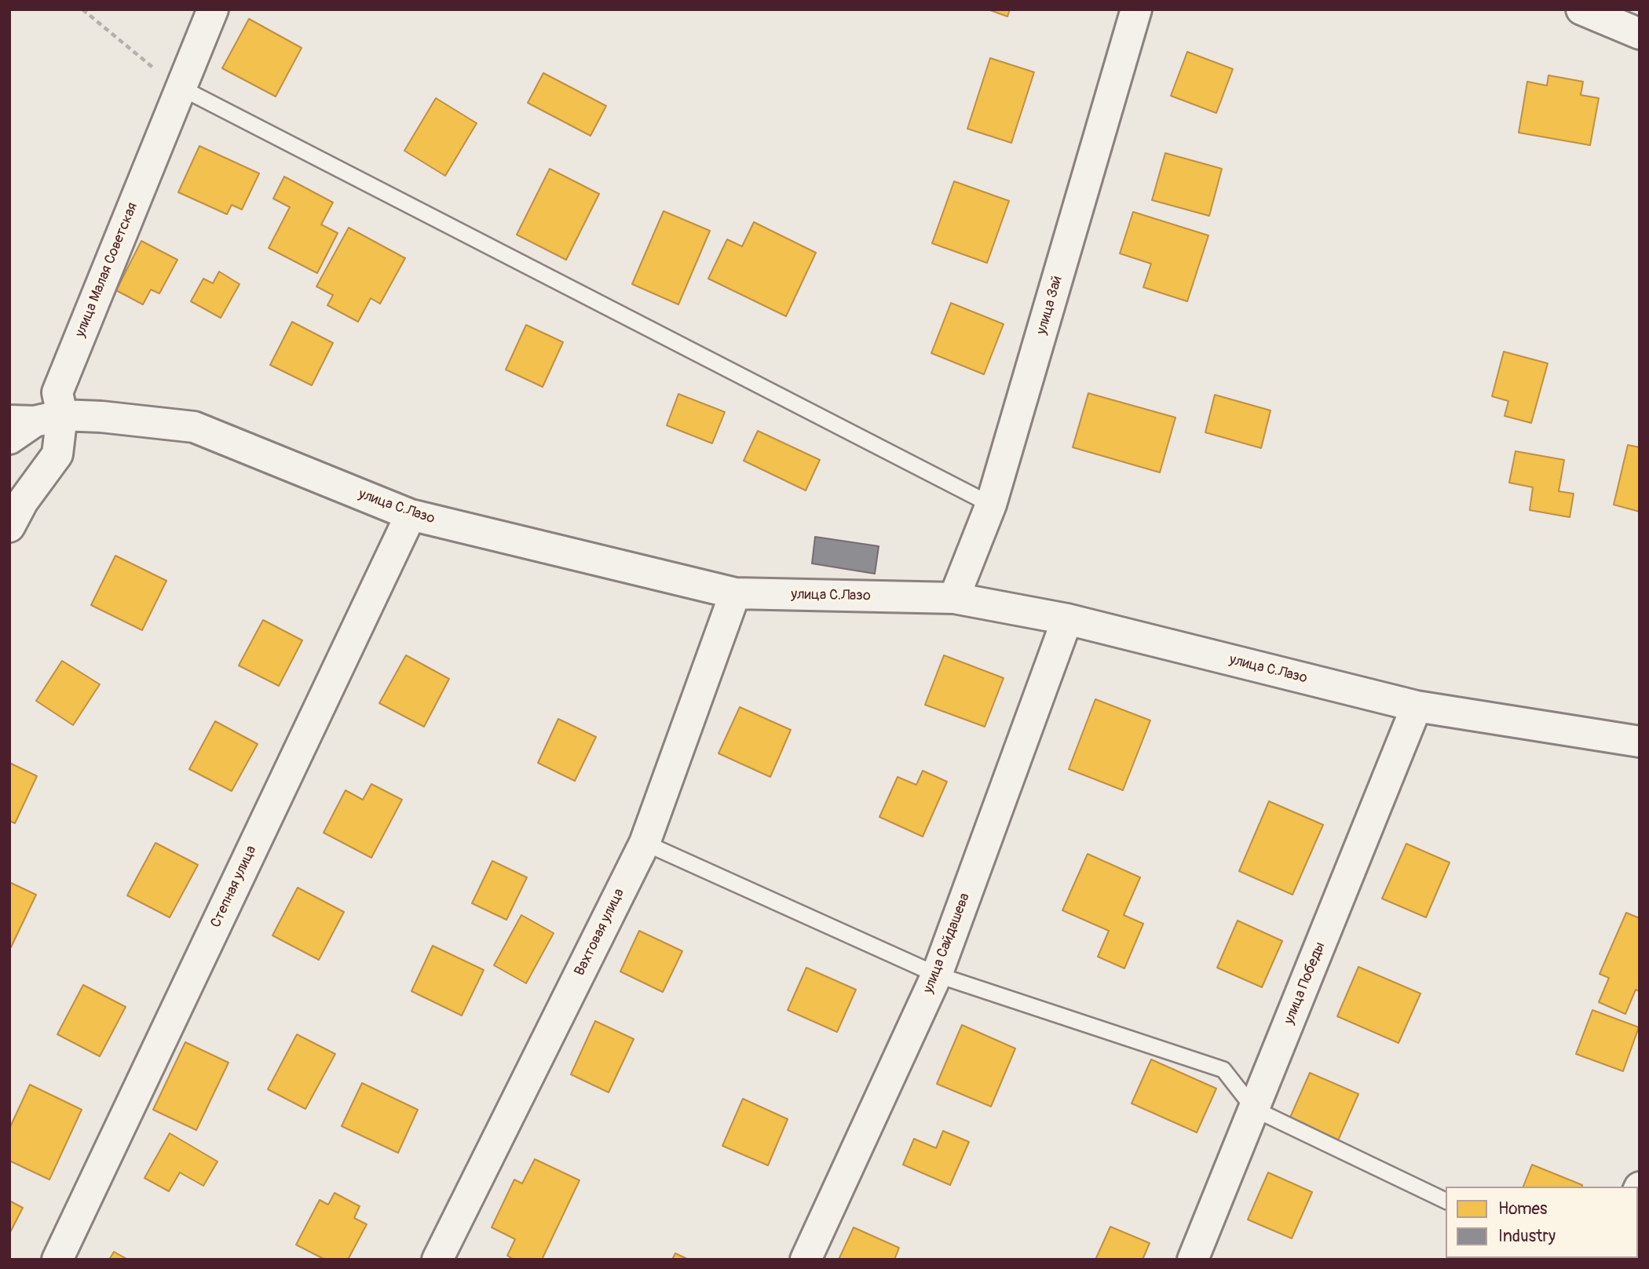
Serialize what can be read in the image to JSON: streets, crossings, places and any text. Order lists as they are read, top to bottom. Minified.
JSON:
{"streets":{"street":["улица Малая Советская","улица Зай","улица С.Лазо","Степная улица","Вахтовая улица","улица Сайдашева","улица Победы"]},"crossings":[["улица Малая Советская","улица С.Лазо"],["улица Зай","улица С.Лазо"],["улица С.Лазо","Степная улица"],["улица С.Лазо","Вахтовая улица"],["улица С.Лазо","улица Сайдашева"],["улица С.Лазо","улица Победы"]],"legend":["Homes","Industry"]}
